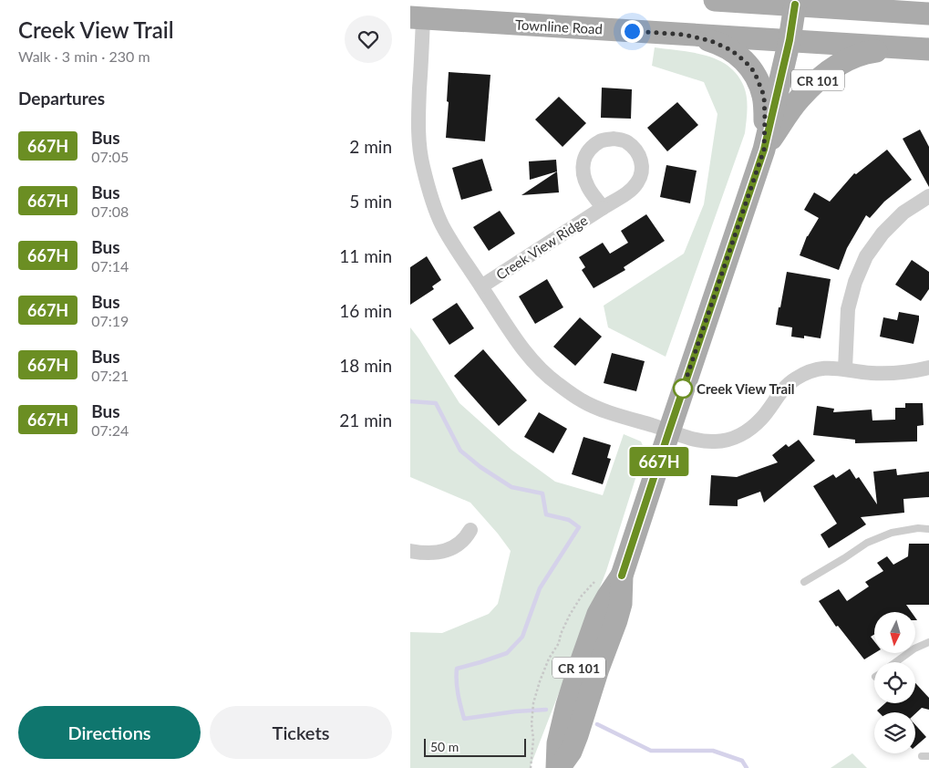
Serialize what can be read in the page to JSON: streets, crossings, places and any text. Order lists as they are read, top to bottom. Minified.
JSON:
{"streets":{"main road":["Townline Road","CR 101"],"street":["Creek View Ridge"]},"crossings":[["Townline Road","CR 101"]],"places":["Creek View Trail"],"lines":["bus line 667H"],"scale_bar":"50 m","north":"bottom","page":{"heading":[["Creek View Trail","Walk · 3 min · 230 m"],"Departures"],"on_map":"667H","list":[{"mark":"667H","name":"Bus","note":"07:05","value":"2 min"},{"mark":"667H","name":"Bus","note":"07:08","value":"5 min"},{"mark":"667H","name":"Bus","note":"07:14","value":"11 min"},{"mark":"667H","name":"Bus","note":"07:19","value":"16 min"},{"mark":"667H","name":"Bus","note":"07:21","value":"18 min"},{"mark":"667H","name":"Bus","note":"07:24","value":"21 min"}],"buttons":["Directions","Tickets"],"scale":"50 m"}}
